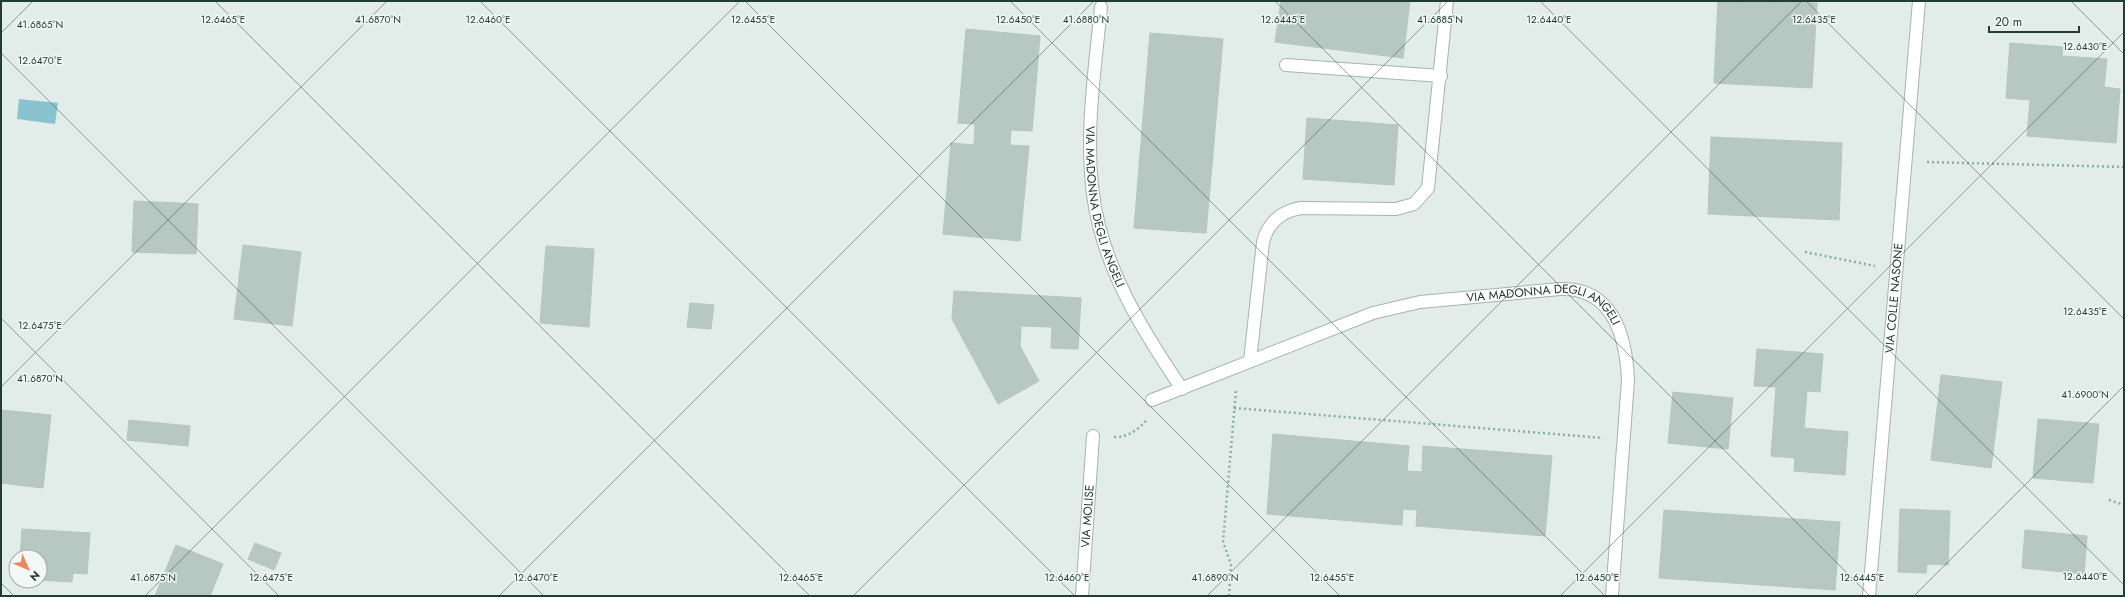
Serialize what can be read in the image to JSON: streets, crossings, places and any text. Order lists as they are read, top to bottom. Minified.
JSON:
{"streets":{"street":["VIA MADONNA DEGLI ANGELI","VIA COLLE NASONE","VIA MOLISE"]},"scale_bar":"20 m","north":"bottom right","coordinates":["12.6465°E","41.6870°N","12.6460°E","12.6455°E","12.6450°E","41.6880°N","12.6445°E","41.6885°N","12.6440°E","12.6435°E","41.6865°N","12.6430°E","12.6470°E","12.6475°E","41.6900°N","41.6875°N","41.6890°N"]}
